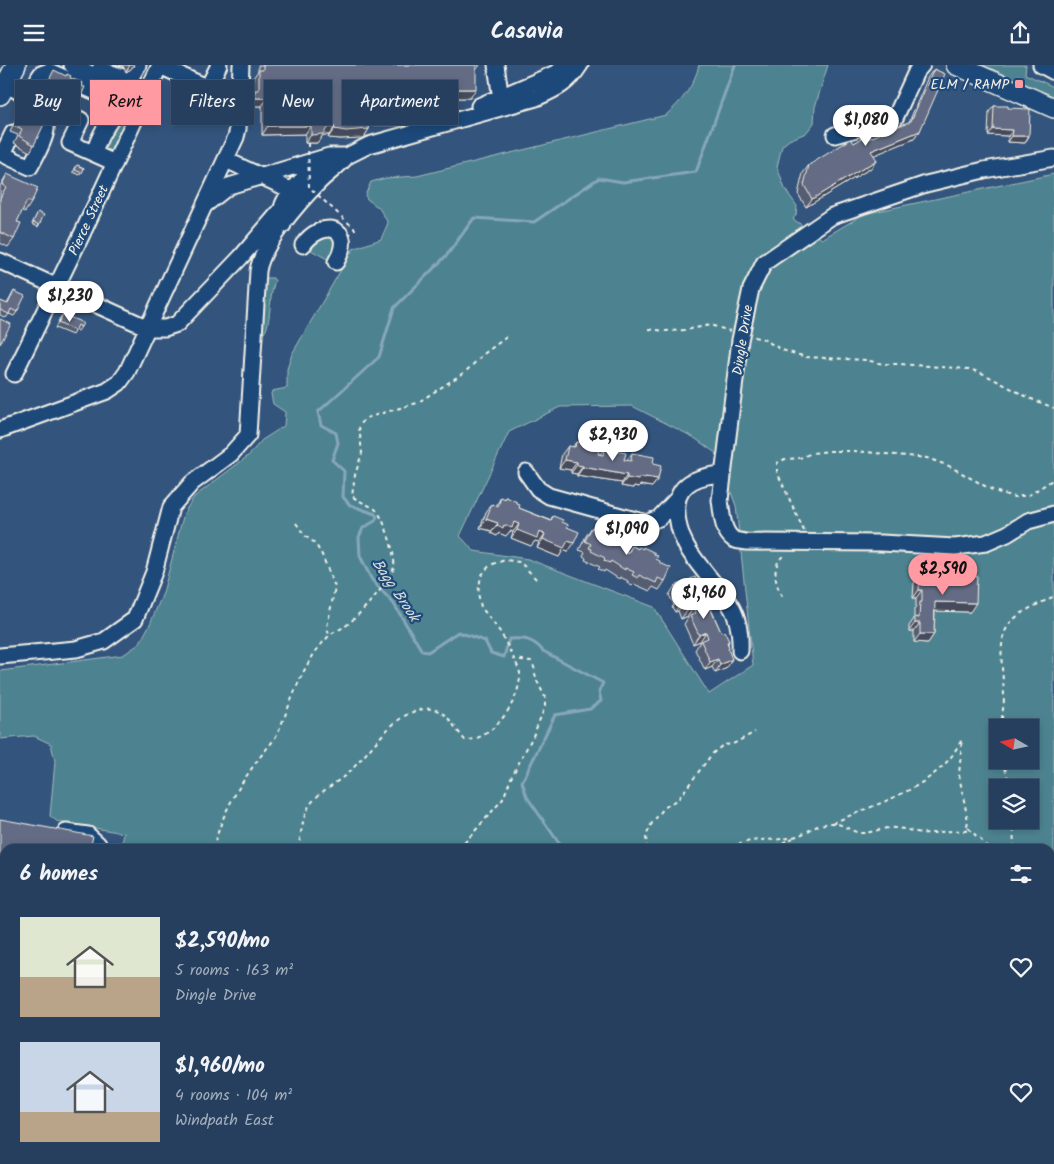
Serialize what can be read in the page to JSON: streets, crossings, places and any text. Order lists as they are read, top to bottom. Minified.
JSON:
{"streets":{"street":["Pierce Street","Dingle Drive"]},"water":["Bagg Brook"],"places":{"transit":["ELM / RAMP"]},"north":"left","page":{"header":"Casavia","chip":["Buy","Rent","Filters","New","Apartment"],"price":["$1,080","$1,230","$2,930","$1,090","$2,590","$1,960"],"heading":"6 homes","list":[{"name":"$2,590/mo","note":"5 rooms · 163 m² · Dingle Drive"},{"name":"$1,960/mo","note":"4 rooms · 104 m² · Windpath East"}]}}
